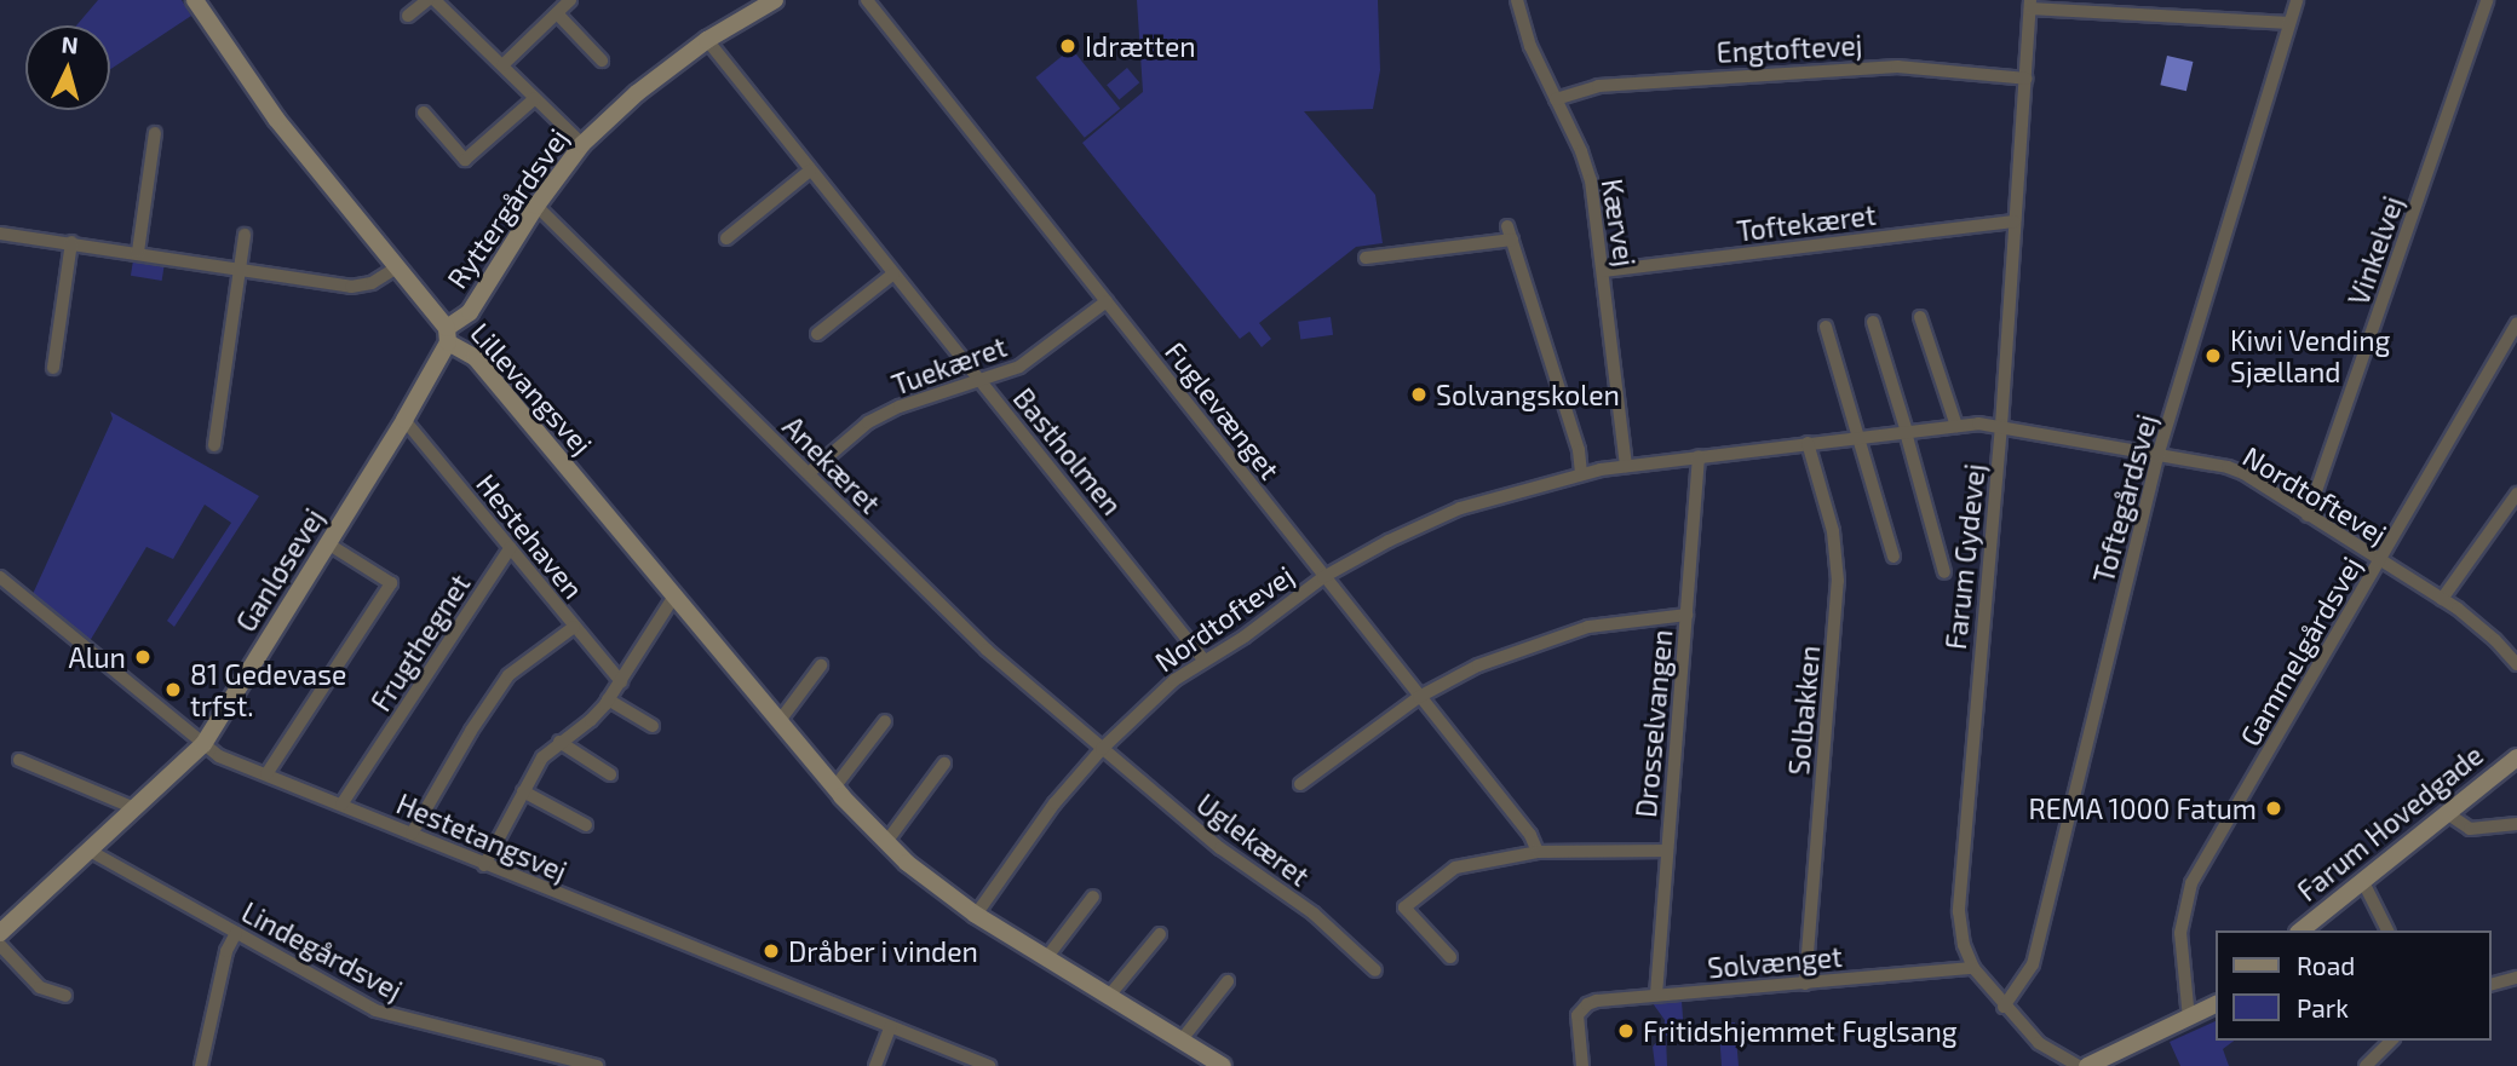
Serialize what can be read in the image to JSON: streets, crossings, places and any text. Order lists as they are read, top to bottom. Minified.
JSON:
{"streets":{"street":["Engtoftevej","Ryttergårdsvej","Kærvej","Toftekæret","Vinkelvej","Tuekæret","Lillevangsvej","Fuglevænget","Bastholmen","Anekæret","Nordtoftevej","Toftegårdsvej","Hestehaven","Farum Gydevej","Ganløsevej","Frugthegnet","Gammelgårdsvej","Solbakken","Drosselvangen","Farum Hovedgade","Hestetangsvej","Uglekæret","Lindegårdsvej","Solvænget"]},"crossings":[["Engtoftevej","Kærvej"],["Engtoftevej","Farum Gydevej"],["Ryttergårdsvej","Lillevangsvej"],["Ryttergårdsvej","Bastholmen"],["Ryttergårdsvej","Anekæret"],["Ryttergårdsvej","Ganløsevej"],["Kærvej","Toftekæret"],["Kærvej","Nordtoftevej"],["Toftekæret","Farum Gydevej"],["Vinkelvej","Nordtoftevej"],["Tuekæret","Fuglevænget"],["Tuekæret","Bastholmen"],["Tuekæret","Anekæret"],["Lillevangsvej","Nordtoftevej"],["Lillevangsvej","Ganløsevej"],["Fuglevænget","Nordtoftevej"],["Bastholmen","Nordtoftevej"],["Anekæret","Nordtoftevej"],["Anekæret","Uglekæret"],["Nordtoftevej","Toftegårdsvej"],["Nordtoftevej","Farum Gydevej"],["Nordtoftevej","Gammelgårdsvej"],["Nordtoftevej","Solbakken"],["Nordtoftevej","Drosselvangen"],["Nordtoftevej","Uglekæret"],["Toftegårdsvej","Farum Gydevej"],["Hestehaven","Ganløsevej"],["Hestehaven","Frugthegnet"],["Farum Gydevej","Solvænget"],["Ganløsevej","Hestetangsvej"],["Ganløsevej","Lindegårdsvej"],["Frugthegnet","Hestetangsvej"],["Solbakken","Solvænget"],["Drosselvangen","Solvænget"]],"places":["Idrætten","Kiwi Vending Sjælland","Solvangskolen","Alun","81 Gedevase trfst.","REMA 1000 Fatum","Dråber i vinden","Fritidshjemmet Fuglsang"],"legend":["Road","Park"],"north":"top"}
